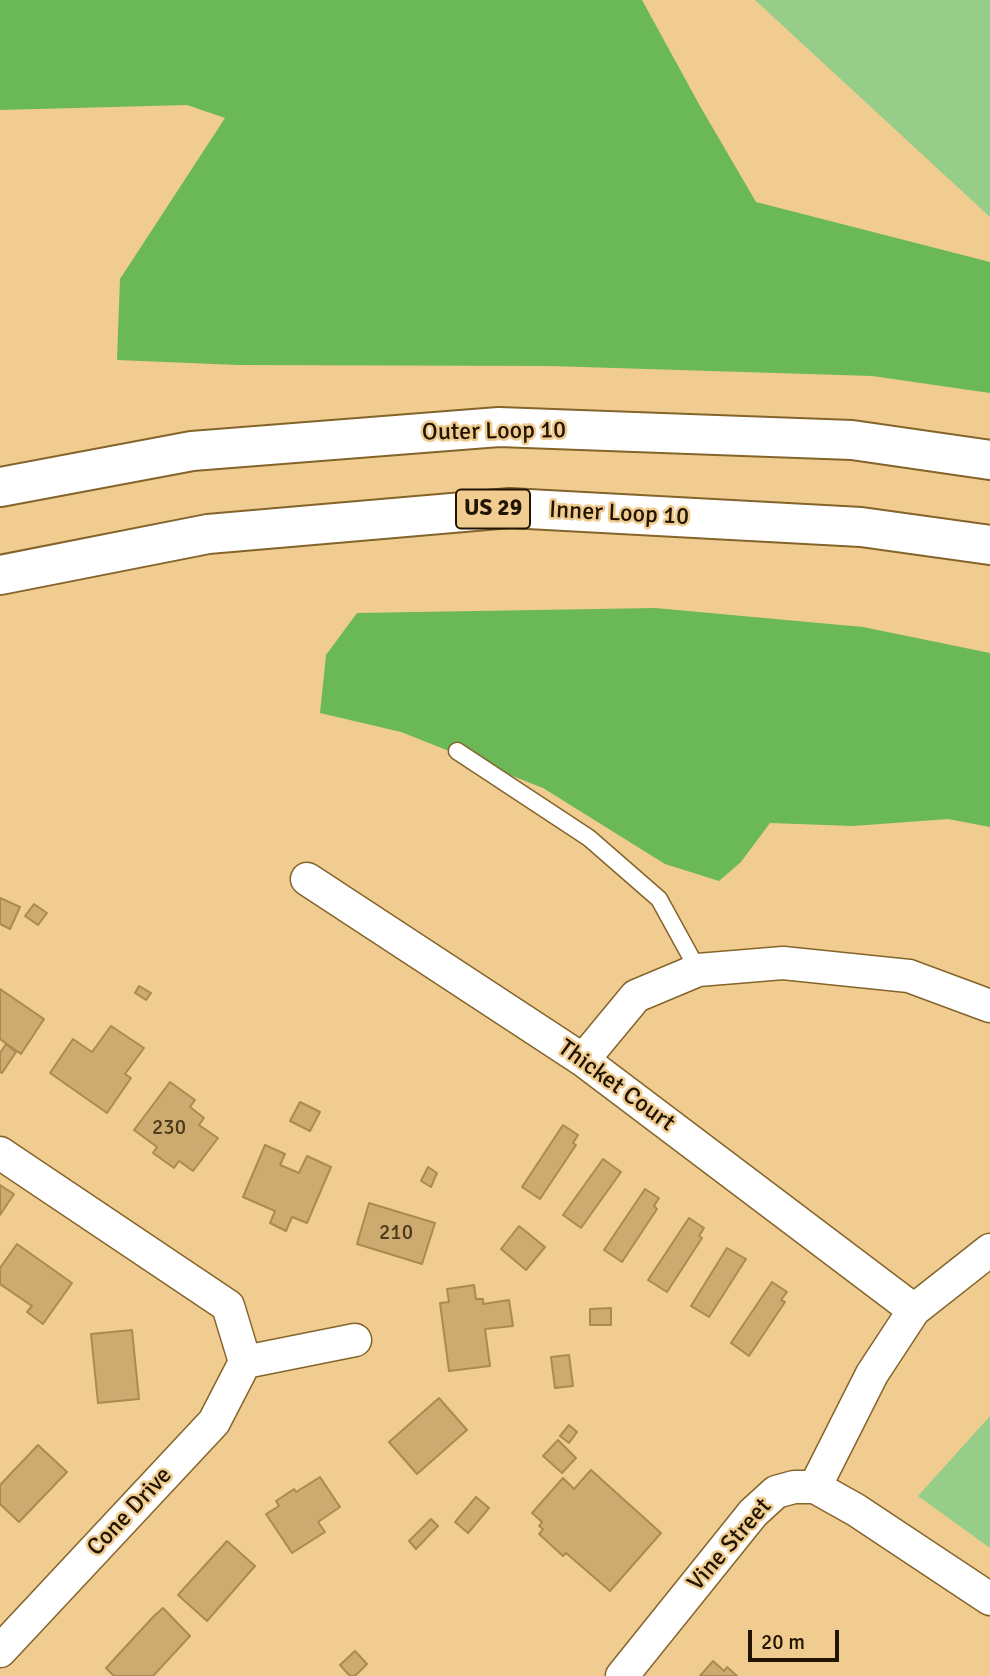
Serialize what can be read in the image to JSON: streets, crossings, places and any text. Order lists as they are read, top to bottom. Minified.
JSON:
{"streets":{"highway":["Outer Loop 10","US 29","Inner Loop 10"],"street":["Thicket Court","Cone Drive","Vine Street"]},"house_numbers":["230","210"],"scale_bar":"20 m"}
